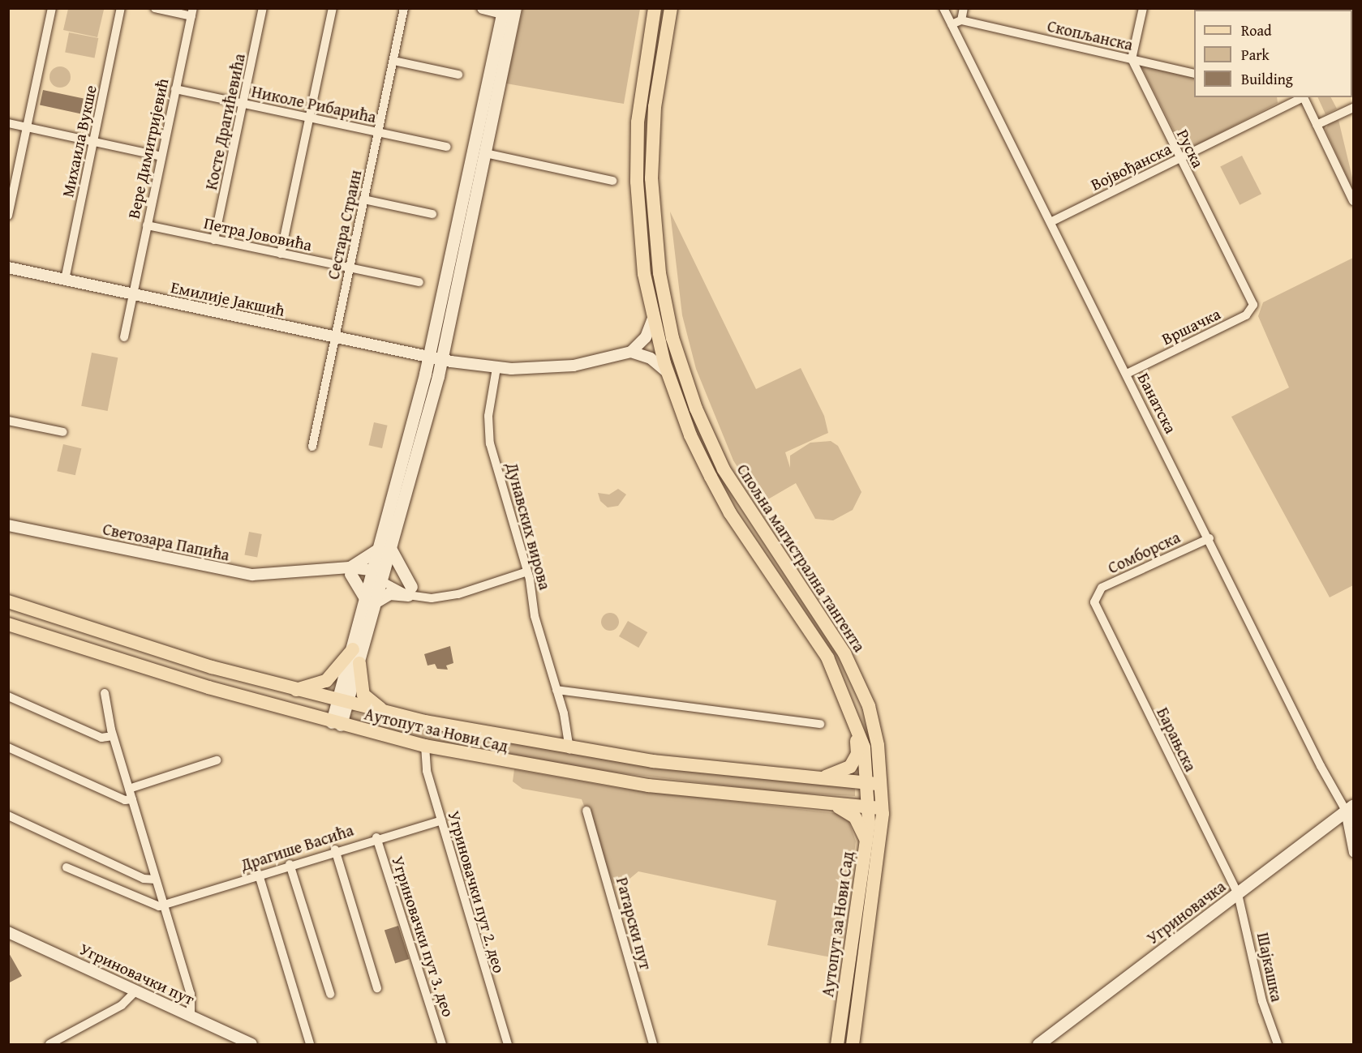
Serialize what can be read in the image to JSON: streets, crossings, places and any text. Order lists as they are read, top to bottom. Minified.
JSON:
{"streets":{"main road":["Спољна магистрална тангента","Аутопут за Нови Сад","Угриновачка"],"street":["Скопљанска","Николе Рибарића","Косте Драгићевића","Михаила Вукше","Вере Димитријевић","Руска","Војвођанска","Сестара Страин","Петра Јововића","Емилије Јакшић","Вршачка","Банатска","Дунавских вирова","Светозара Папића","Сомборска","Барањска","Драгише Васића","Угриновачки пут 2. део","Ратарски пут","Угриновачки пут 3. део","Шајкашка","Угриновачки пут"]},"crossings":[["Скопљанска","Руска"],["Николе Рибарића","Косте Драгићевића"],["Николе Рибарића","Вере Димитријевић"],["Николе Рибарића","Сестара Страин"],["Косте Драгићевића","Петра Јововића"],["Михаила Вукше","Емилије Јакшић"],["Вере Димитријевић","Петра Јововића"],["Вере Димитријевић","Емилије Јакшић"],["Руска","Војвођанска"],["Руска","Вршачка"],["Војвођанска","Банатска"],["Сестара Страин","Петра Јововића"],["Сестара Страин","Емилије Јакшић"],["Вршачка","Банатска"],["Банатска","Сомборска"],["Банатска","Угриновачка"],["Дунавских вирова","Аутопут за Нови Сад"],["Сомборска","Барањска"],["Спољна магистрална тангента","Аутопут за Нови Сад"],["Аутопут за Нови Сад","Угриновачки пут 2. део"],["Барањска","Угриновачка"],["Барањска","Шајкашка"],["Драгише Васића","Угриновачки пут 2. део"],["Драгише Васића","Угриновачки пут 3. део"],["Угриновачка","Шајкашка"]],"legend":["Road","Park","Building"]}
